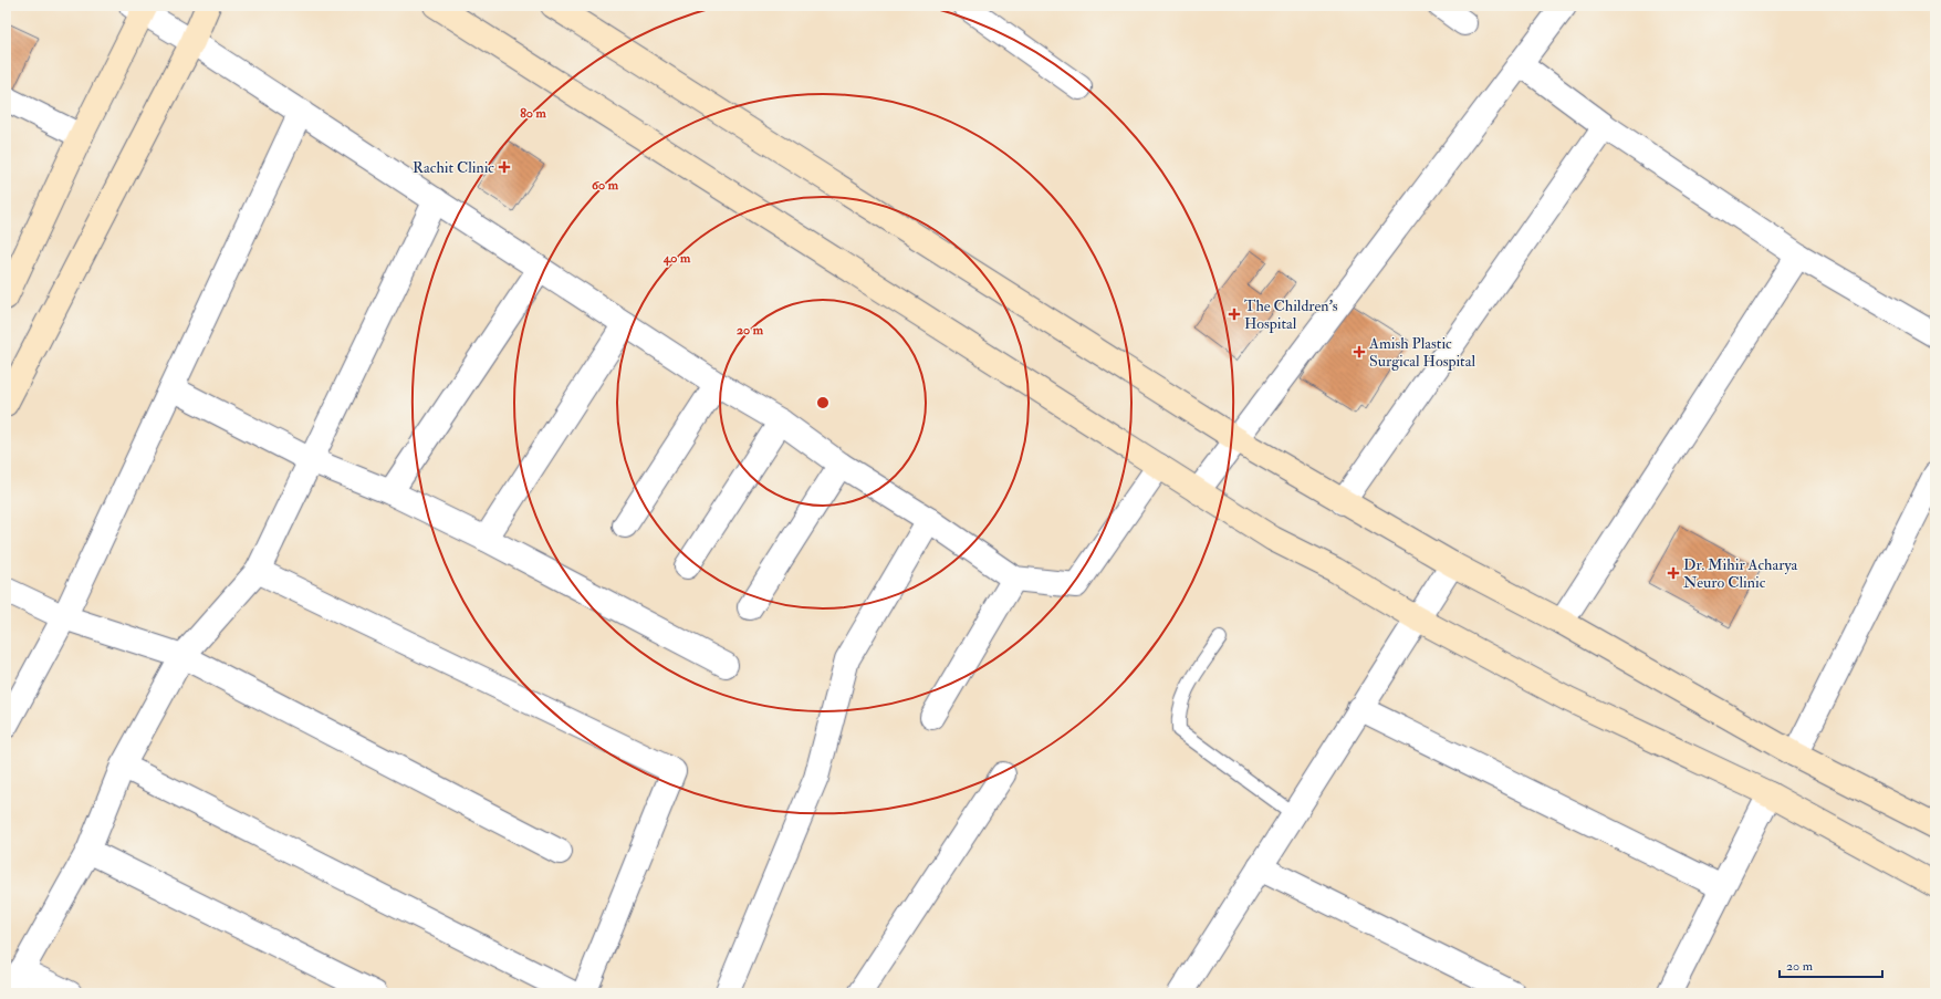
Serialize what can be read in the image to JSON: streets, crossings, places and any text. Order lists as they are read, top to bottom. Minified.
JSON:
{"places":{"health":["Rachit Clinic","The Children's Hospital","Amish Plastic Surgical Hospital","Dr. Mihir Acharya Neuro Clinic"]},"scale_bar":"20 m","rings":["80 m","60 m","40 m","20 m"]}
